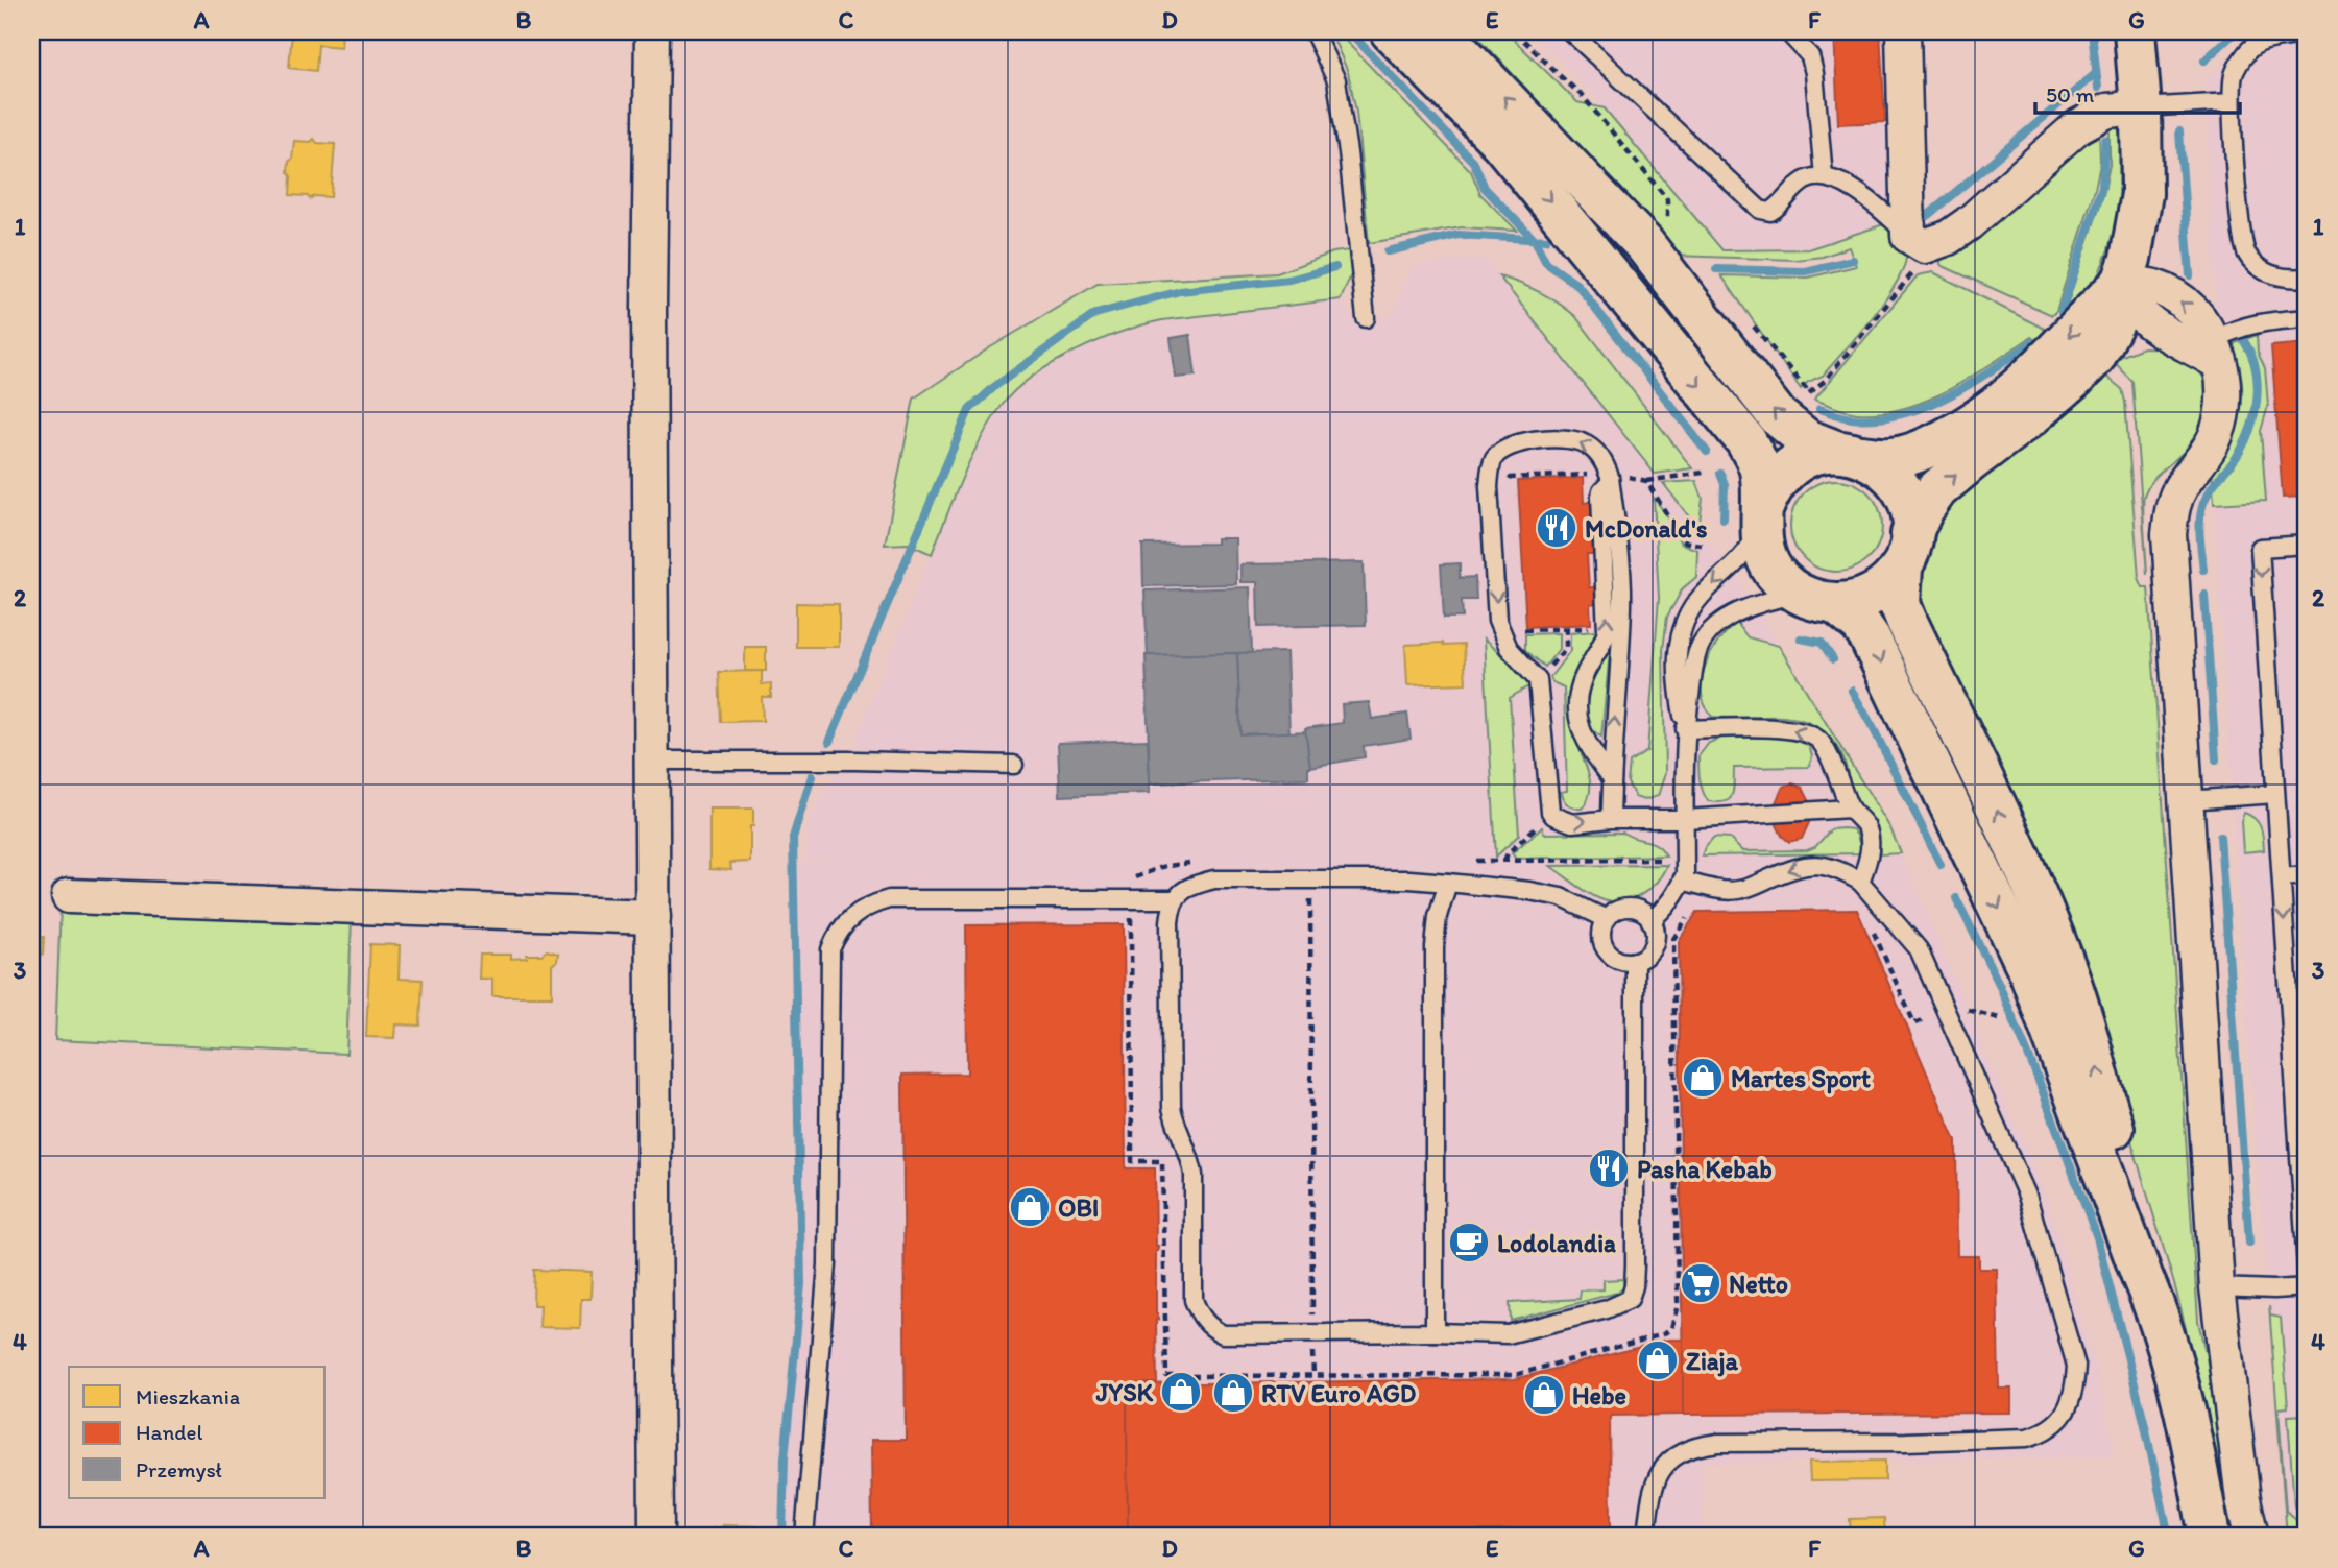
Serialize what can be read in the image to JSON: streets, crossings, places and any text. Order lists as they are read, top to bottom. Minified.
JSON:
{"places":{"restaurant":["McDonald's","Pasha Kebab"],"shop":["Martes Sport","OBI","Ziaja","JYSK","RTV Euro AGD","Hebe"],"cafe":["Lodolandia"],"supermarket":["Netto"]},"legend":["Mieszkania","Handel","Przemysł"],"scale_bar":"50 m","grid":{"columns":["A","B","C","D","E","F","G"],"rows":["1","2","3","4"]}}
